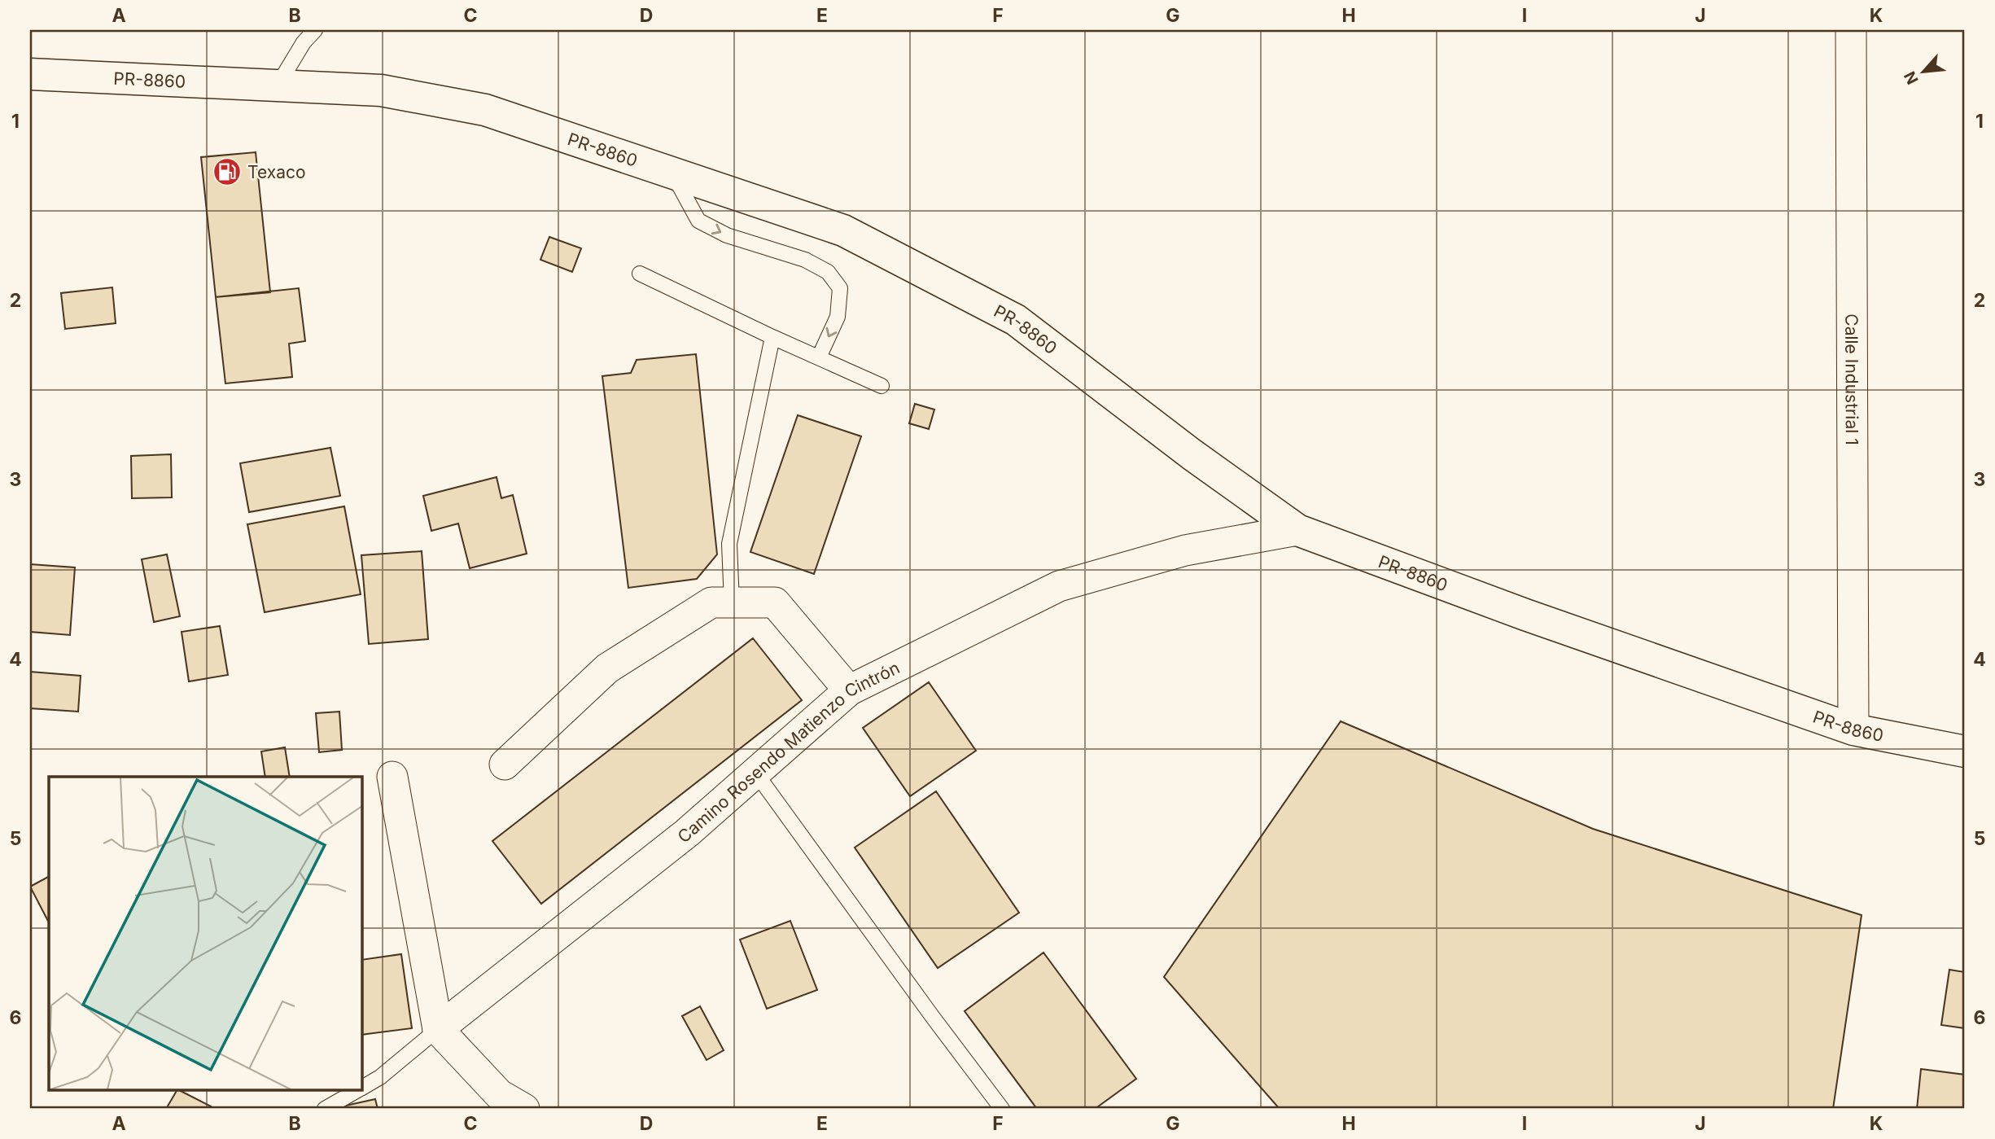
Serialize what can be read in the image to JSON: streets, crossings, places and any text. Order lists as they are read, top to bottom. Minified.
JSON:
{"streets":{"street":["PR-8860","Calle Industrial 1","Camino Rosendo Matienzo Cintrón"]},"crossings":[["PR-8860","Calle Industrial 1"],["PR-8860","Camino Rosendo Matienzo Cintrón"]],"places":{"fuel station":["Texaco"]},"north":"bottom left","grid":{"columns":["A","B","C","D","E","F","G","H","I","J","K"],"rows":["1","2","3","4","5","6"]}}
